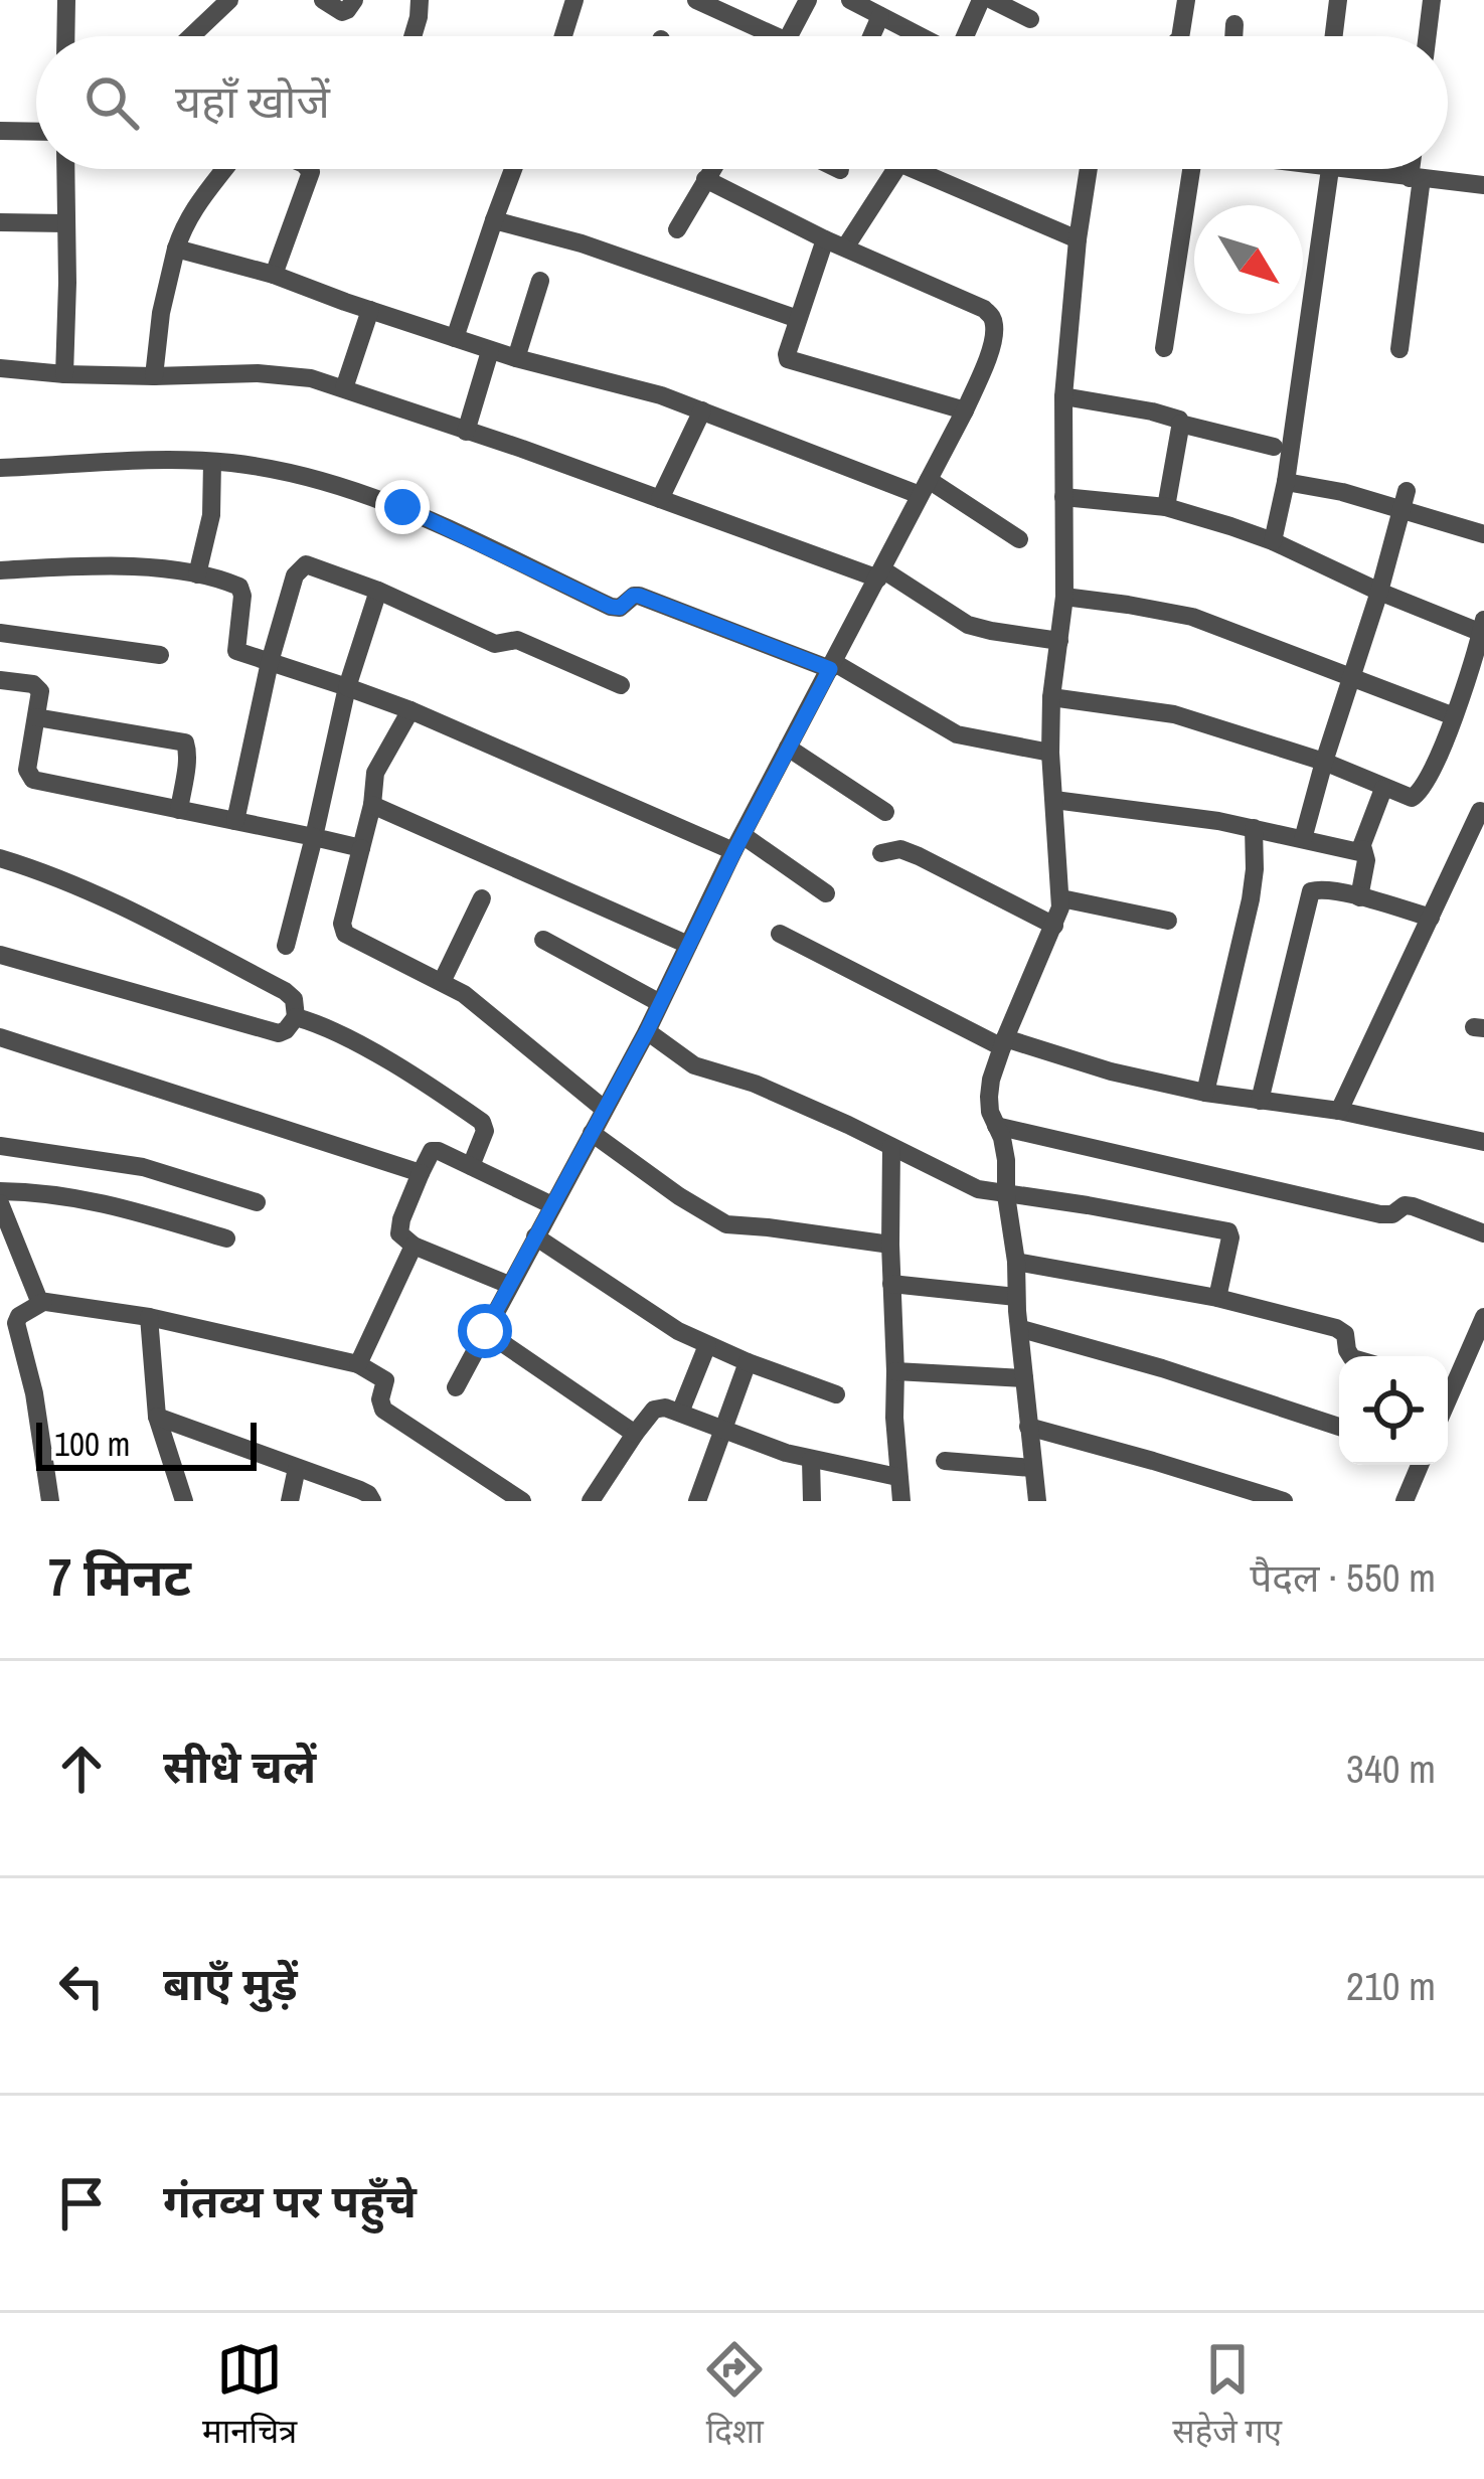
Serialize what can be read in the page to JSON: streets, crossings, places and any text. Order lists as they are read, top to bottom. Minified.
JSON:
{"scale_bar":"100 m","north":"bottom right","page":{"search":"यहाँ खोजें","scale":"100 m","heading":["7 मिनट","पैदल · 550 m"],"list":[["सीधे चलें","340 m"],["बाएँ मुड़ें","210 m"],"गंतव्य पर पहुँचे"],"nav":["मानचित्र","दिशा","सहेजे गए"]}}
